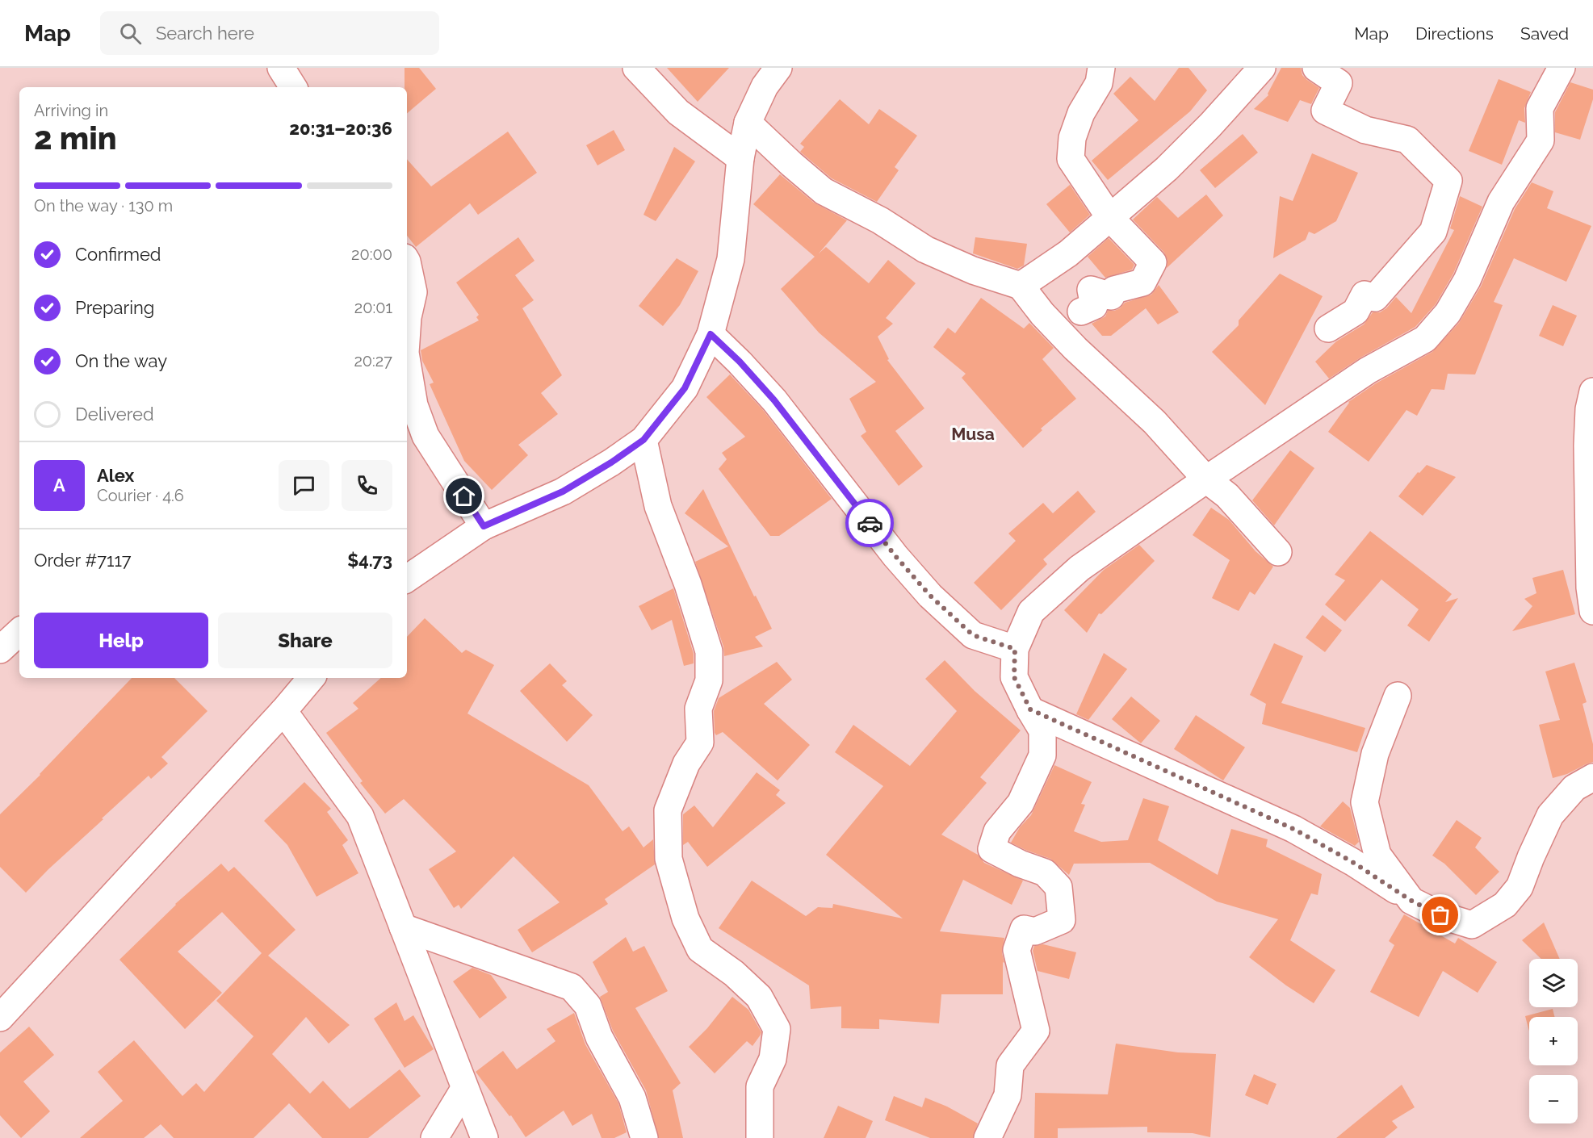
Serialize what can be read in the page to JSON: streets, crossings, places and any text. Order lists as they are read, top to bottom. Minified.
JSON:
{"districts":["Musa"],"page":{"header":"Map","search":"Search here","nav":["Map","Directions","Saved"],"heading":["2 min","Arriving in","20:31–20:36"],"panel":["Alex","Courier · 4.6","Order #7117","$4.73"],"bar":"On the way · 130 m","list":[["Confirmed","20:00"],["Preparing","20:01"],["On the way","20:27"],"Delivered"],"round":"A","buttons":["Help","Share"],"map_buttons":["+","−"]}}
